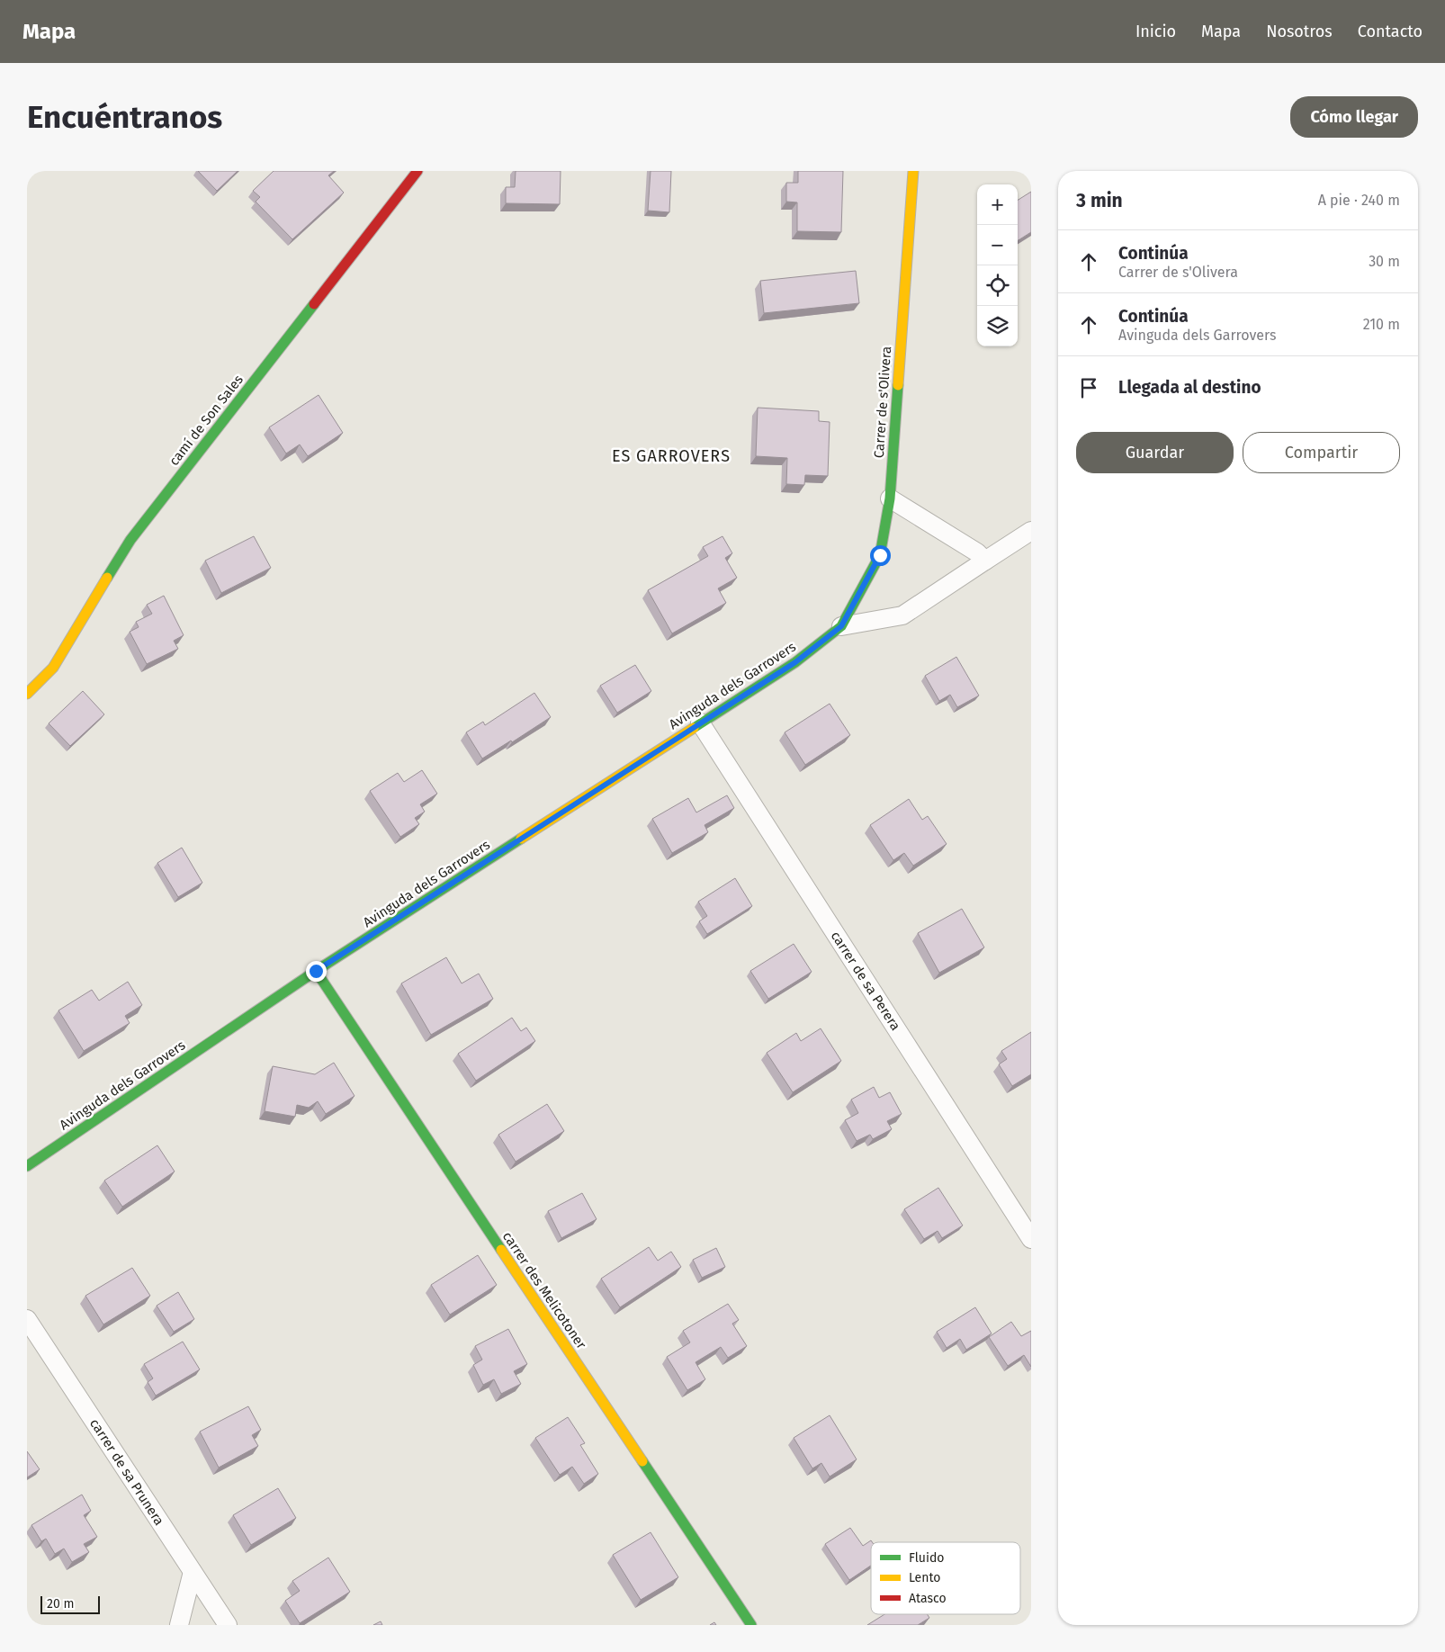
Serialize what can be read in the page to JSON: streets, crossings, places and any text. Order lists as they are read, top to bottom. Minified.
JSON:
{"streets":{"street":["Carrer de s'Olivera","camí de Son Sales","Avinguda dels Garrovers","carrer de sa Perera","carrer des Melicotoner","carrer de sa Prunera"]},"crossings":[["Carrer de s'Olivera","Avinguda dels Garrovers"],["Avinguda dels Garrovers","carrer de sa Perera"],["Avinguda dels Garrovers","carrer des Melicotoner"]],"districts":["ES GARROVERS"],"legend":["Fluido","Lento","Atasco"],"scale_bar":"20 m","page":{"header":"Mapa","nav":["Inicio","Mapa","Nosotros","Contacto"],"buttons":["Cómo llegar",["Guardar","Compartir"]],"title":"Encuéntranos","heading":["3 min","A pie · 240 m"],"map_buttons":["+","−"],"list":[["Continúa","Carrer de s'Olivera","30 m"],["Continúa","Avinguda dels Garrovers","210 m"],"Llegada al destino"],"scale":"20 m"}}
